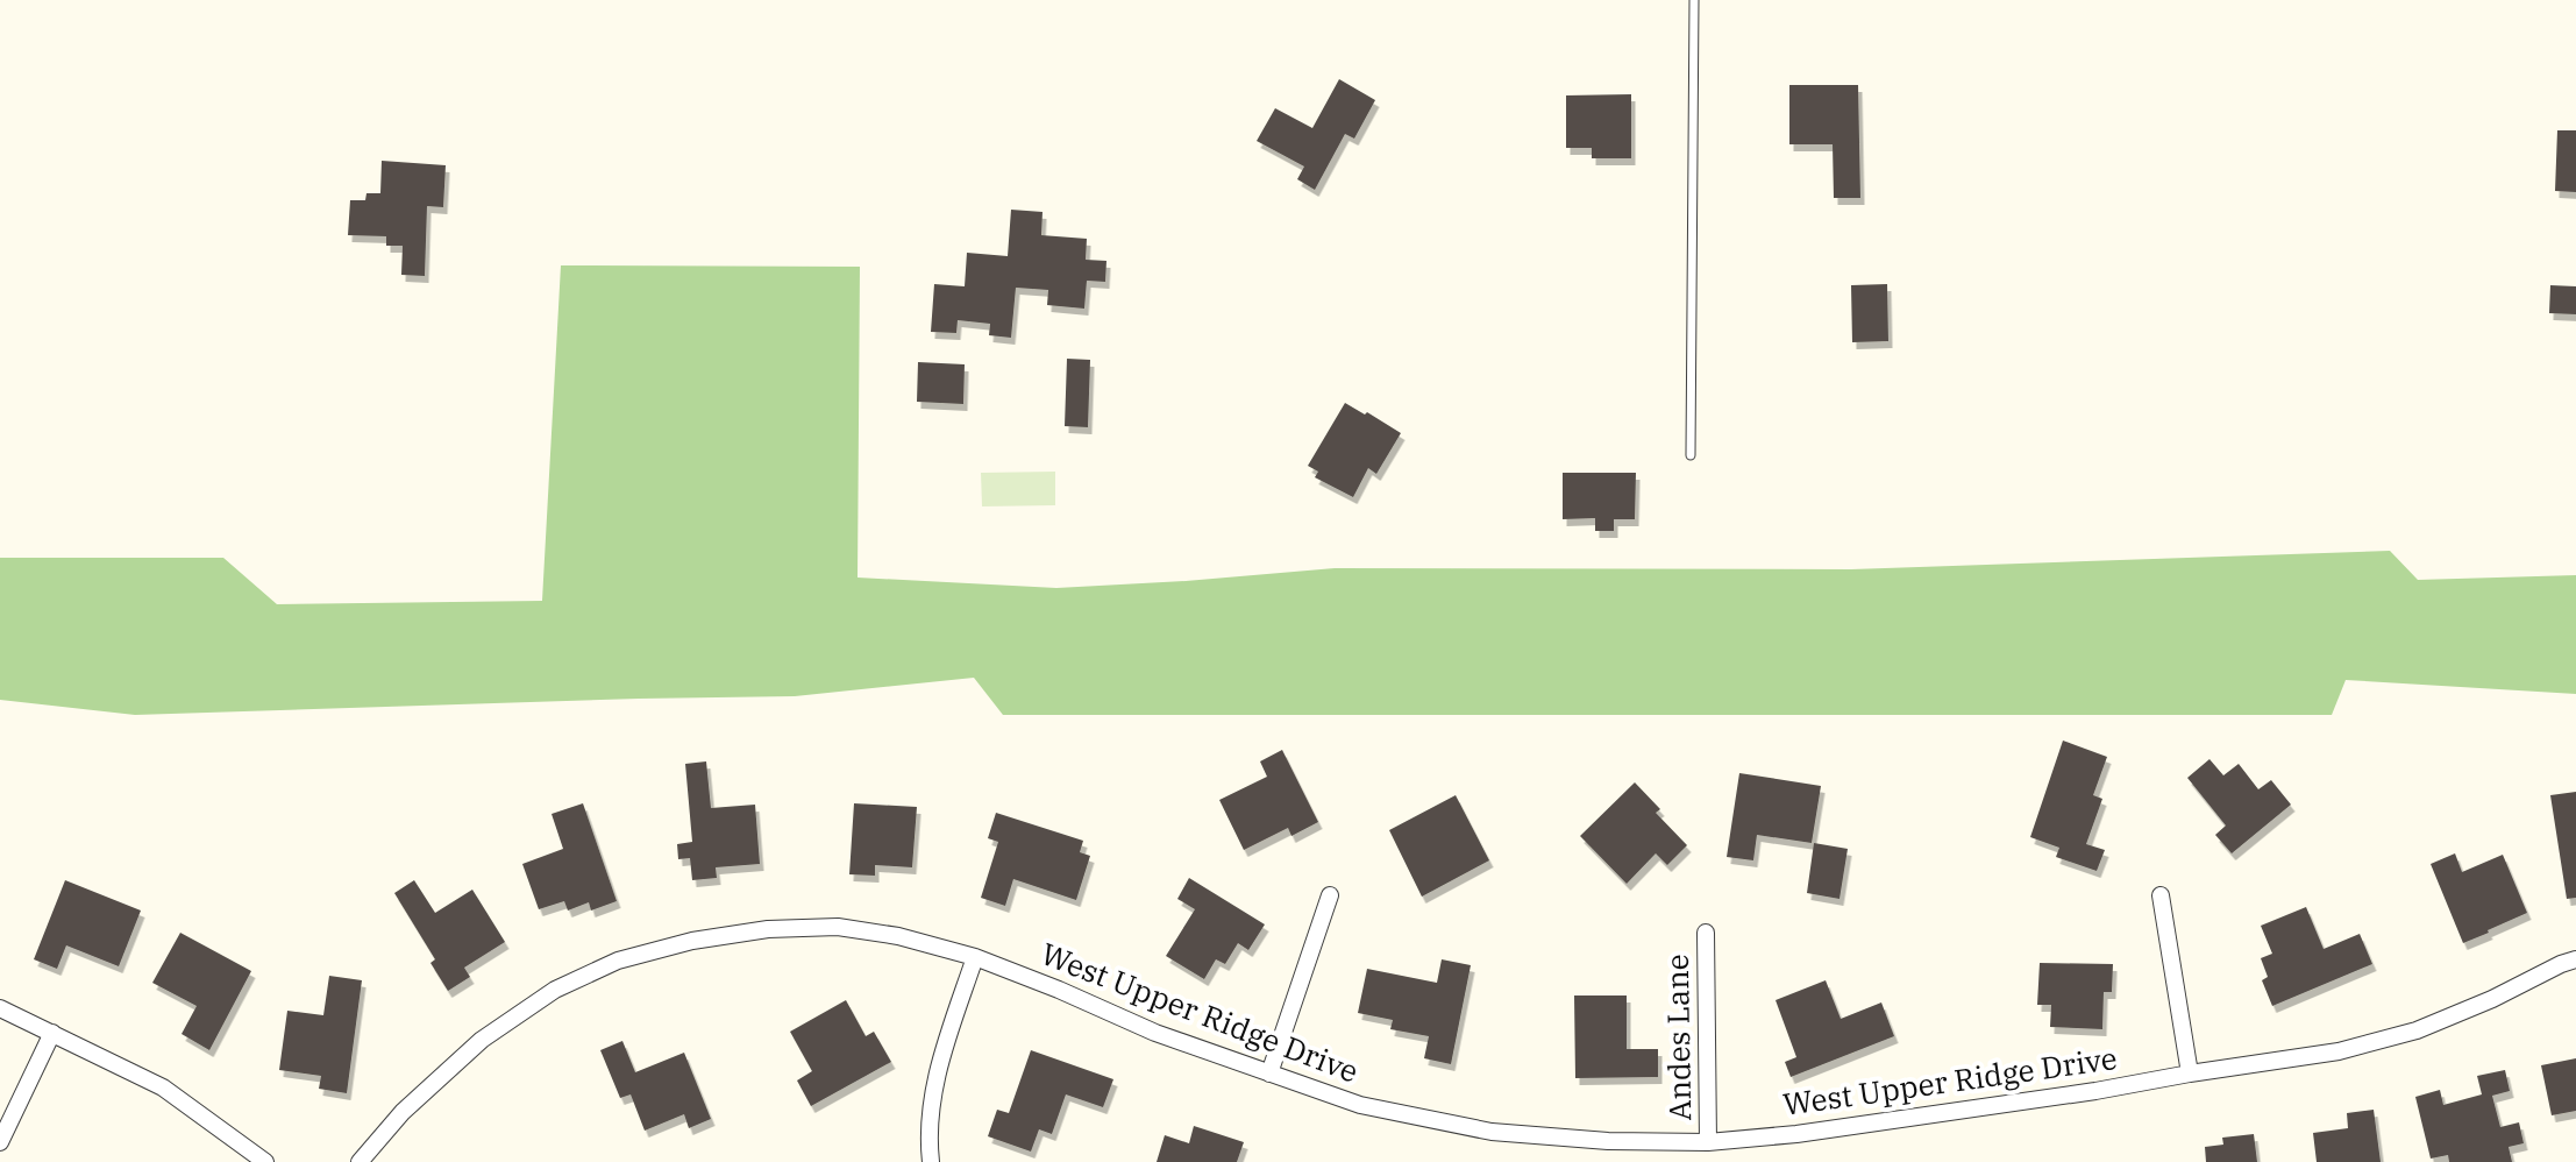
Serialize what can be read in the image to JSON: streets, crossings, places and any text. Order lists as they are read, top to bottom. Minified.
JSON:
{"streets":{"street":["West Upper Ridge Drive","Andes Lane"]},"crossings":[["West Upper Ridge Drive","Andes Lane"]]}
